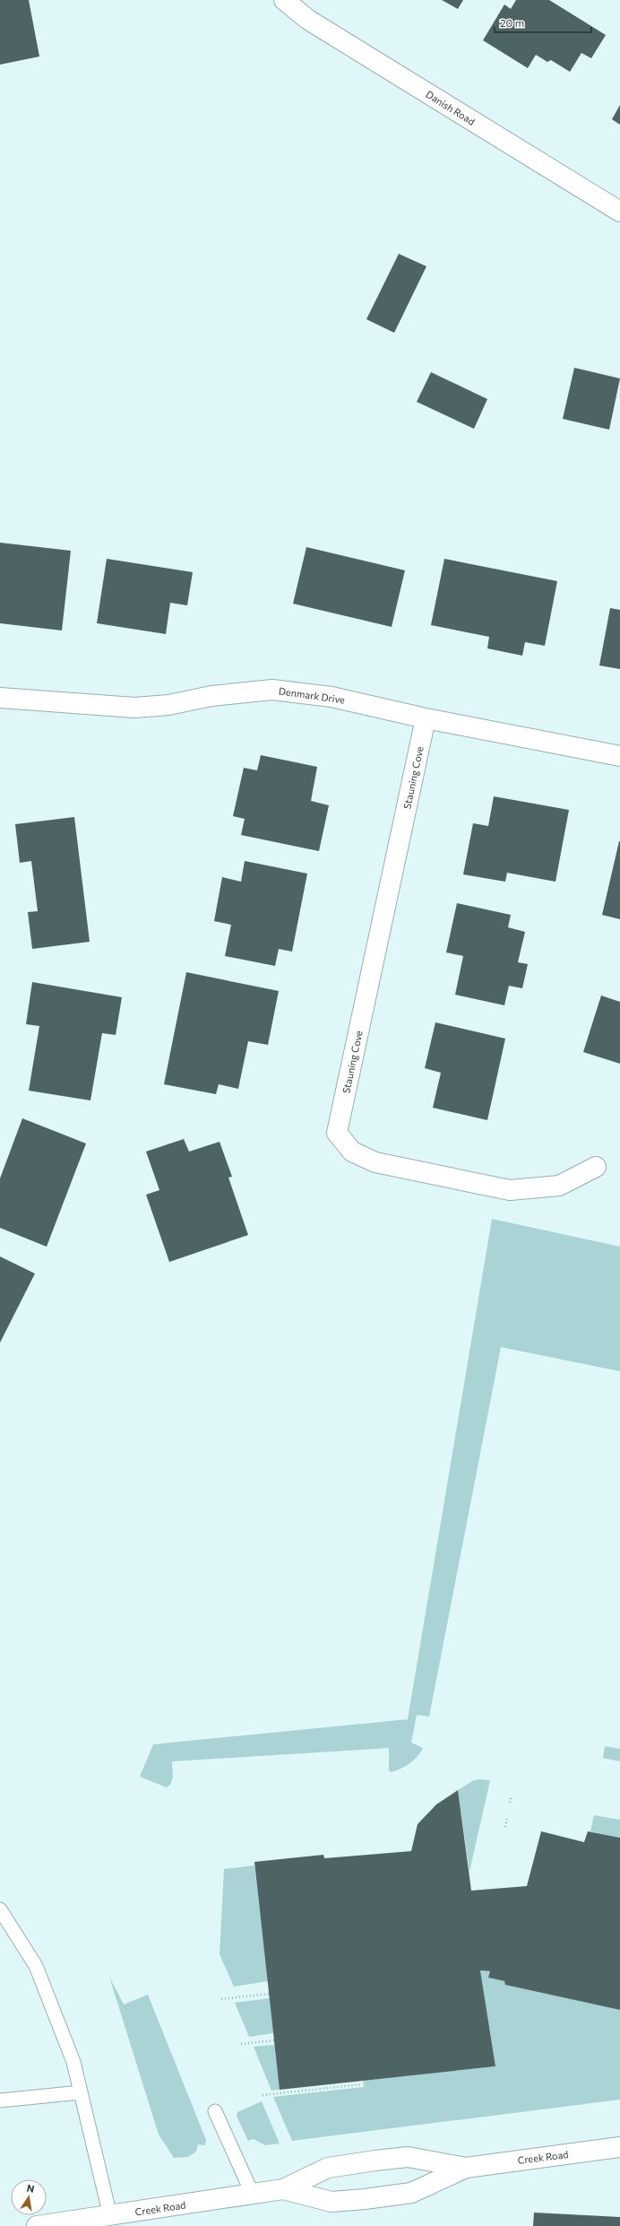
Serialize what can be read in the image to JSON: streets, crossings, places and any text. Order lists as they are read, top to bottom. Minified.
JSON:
{"streets":{"street":["Danish Road","Denmark Drive","Stauning Cove","Creek Road"]},"crossings":[["Denmark Drive","Stauning Cove"]],"scale_bar":"20 m","north":"top"}
